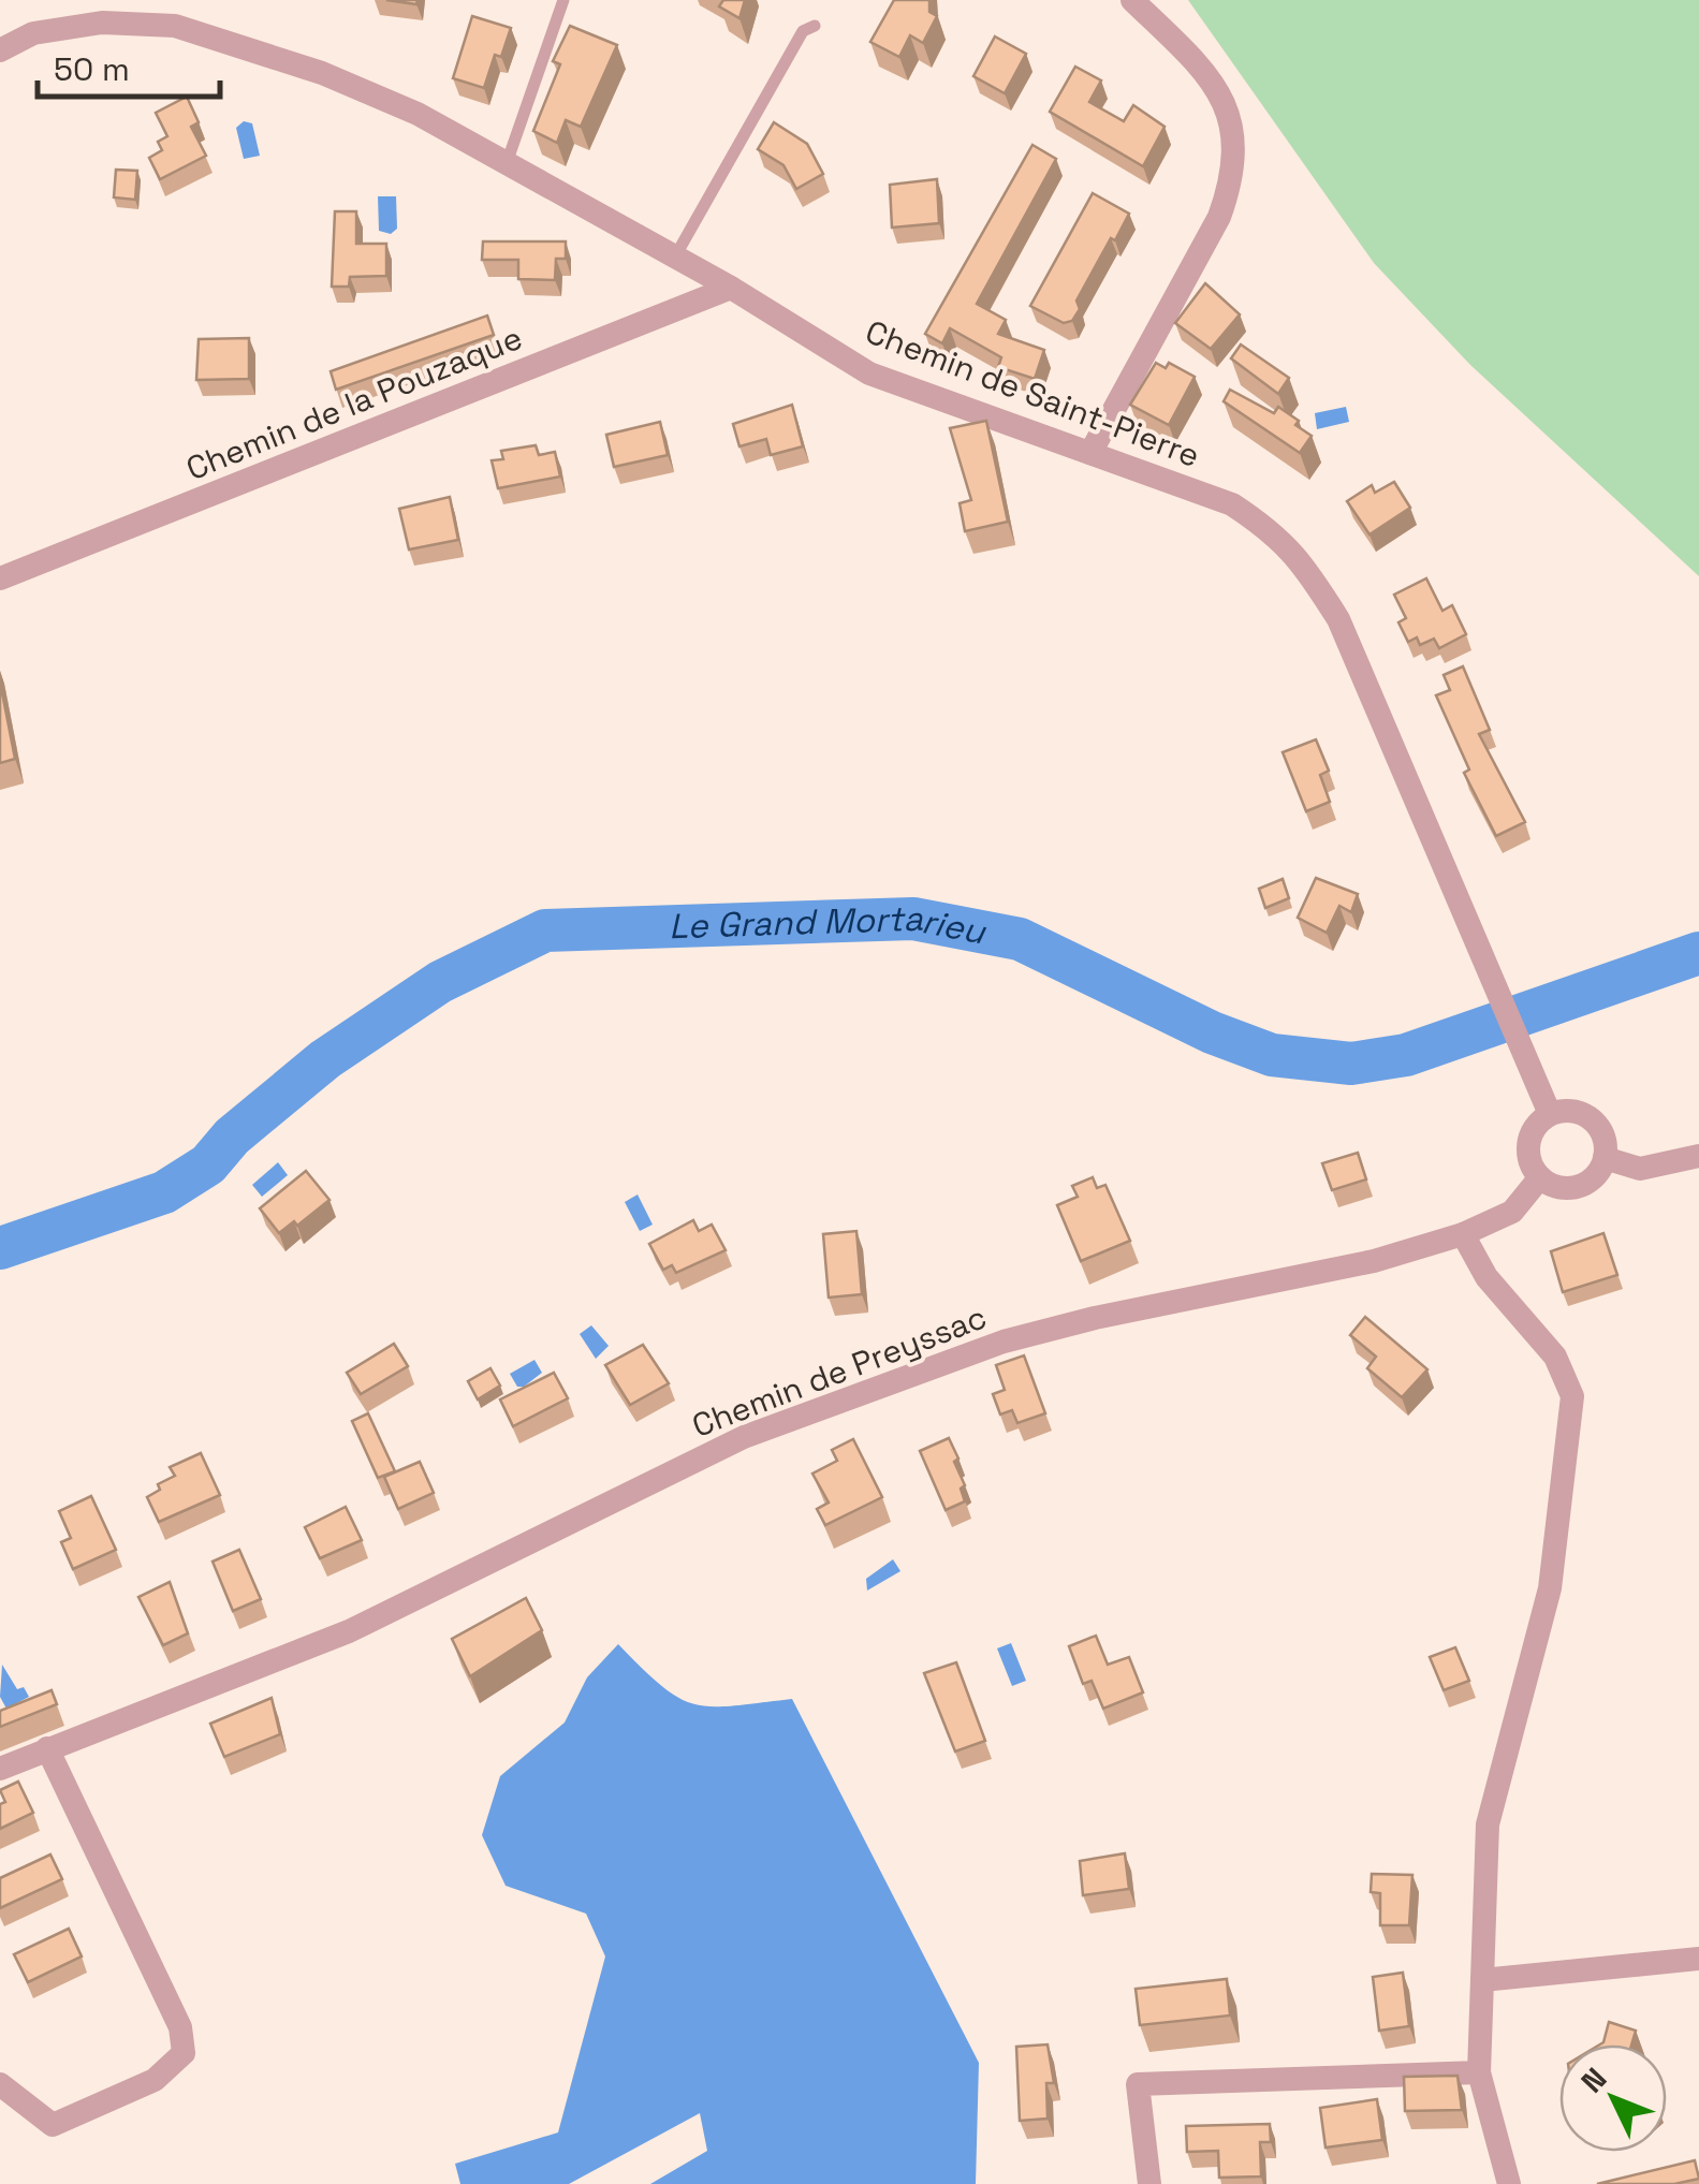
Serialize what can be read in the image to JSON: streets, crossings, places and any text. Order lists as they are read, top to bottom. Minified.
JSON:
{"streets":{"street":["Chemin de Saint-Pierre","Chemin de la Pouzaque","Chemin de Preyssac"]},"crossings":[["Chemin de Saint-Pierre","Chemin de la Pouzaque"],["Chemin de Saint-Pierre","Chemin de Preyssac"]],"water":["Le Grand Mortarieu"],"scale_bar":"50 m","north":"top left"}
